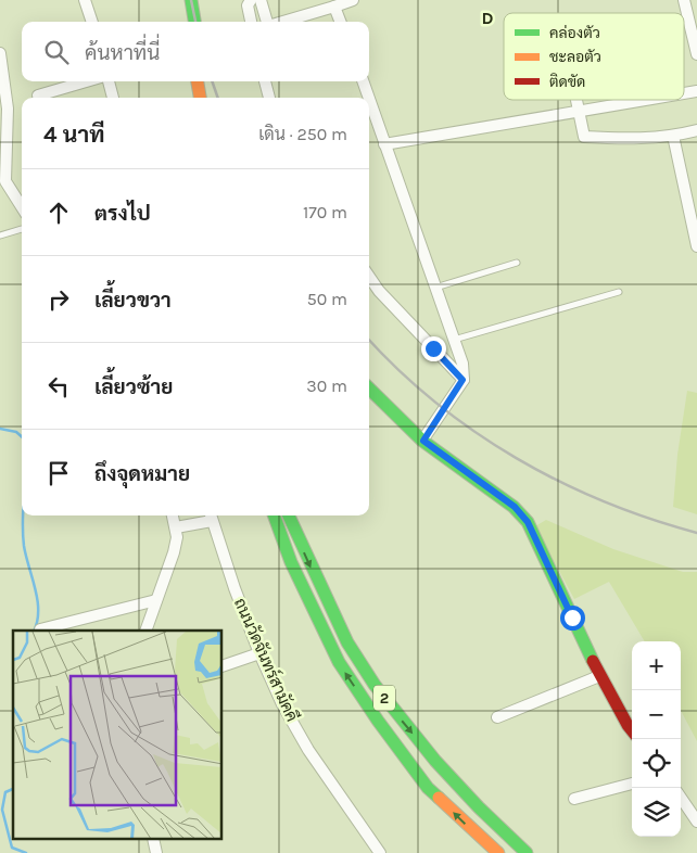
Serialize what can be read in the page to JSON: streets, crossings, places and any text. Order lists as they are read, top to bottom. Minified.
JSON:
{"streets":{"main road":["2"],"street":["ถนนวัดจันทร์สามัคคี"]},"legend":["คล่องตัว","ชะลอตัว","ติดขัด"],"page":{"search":"ค้นหาที่นี่","heading":["4 นาที","เดิน · 250 m"],"list":[["ตรงไป","170 m"],["เลี้ยวขวา","50 m"],["เลี้ยวซ้าย","30 m"],"ถึงจุดหมาย"],"map_buttons":["+","−"]},"grid":{"columns":["D"]}}
